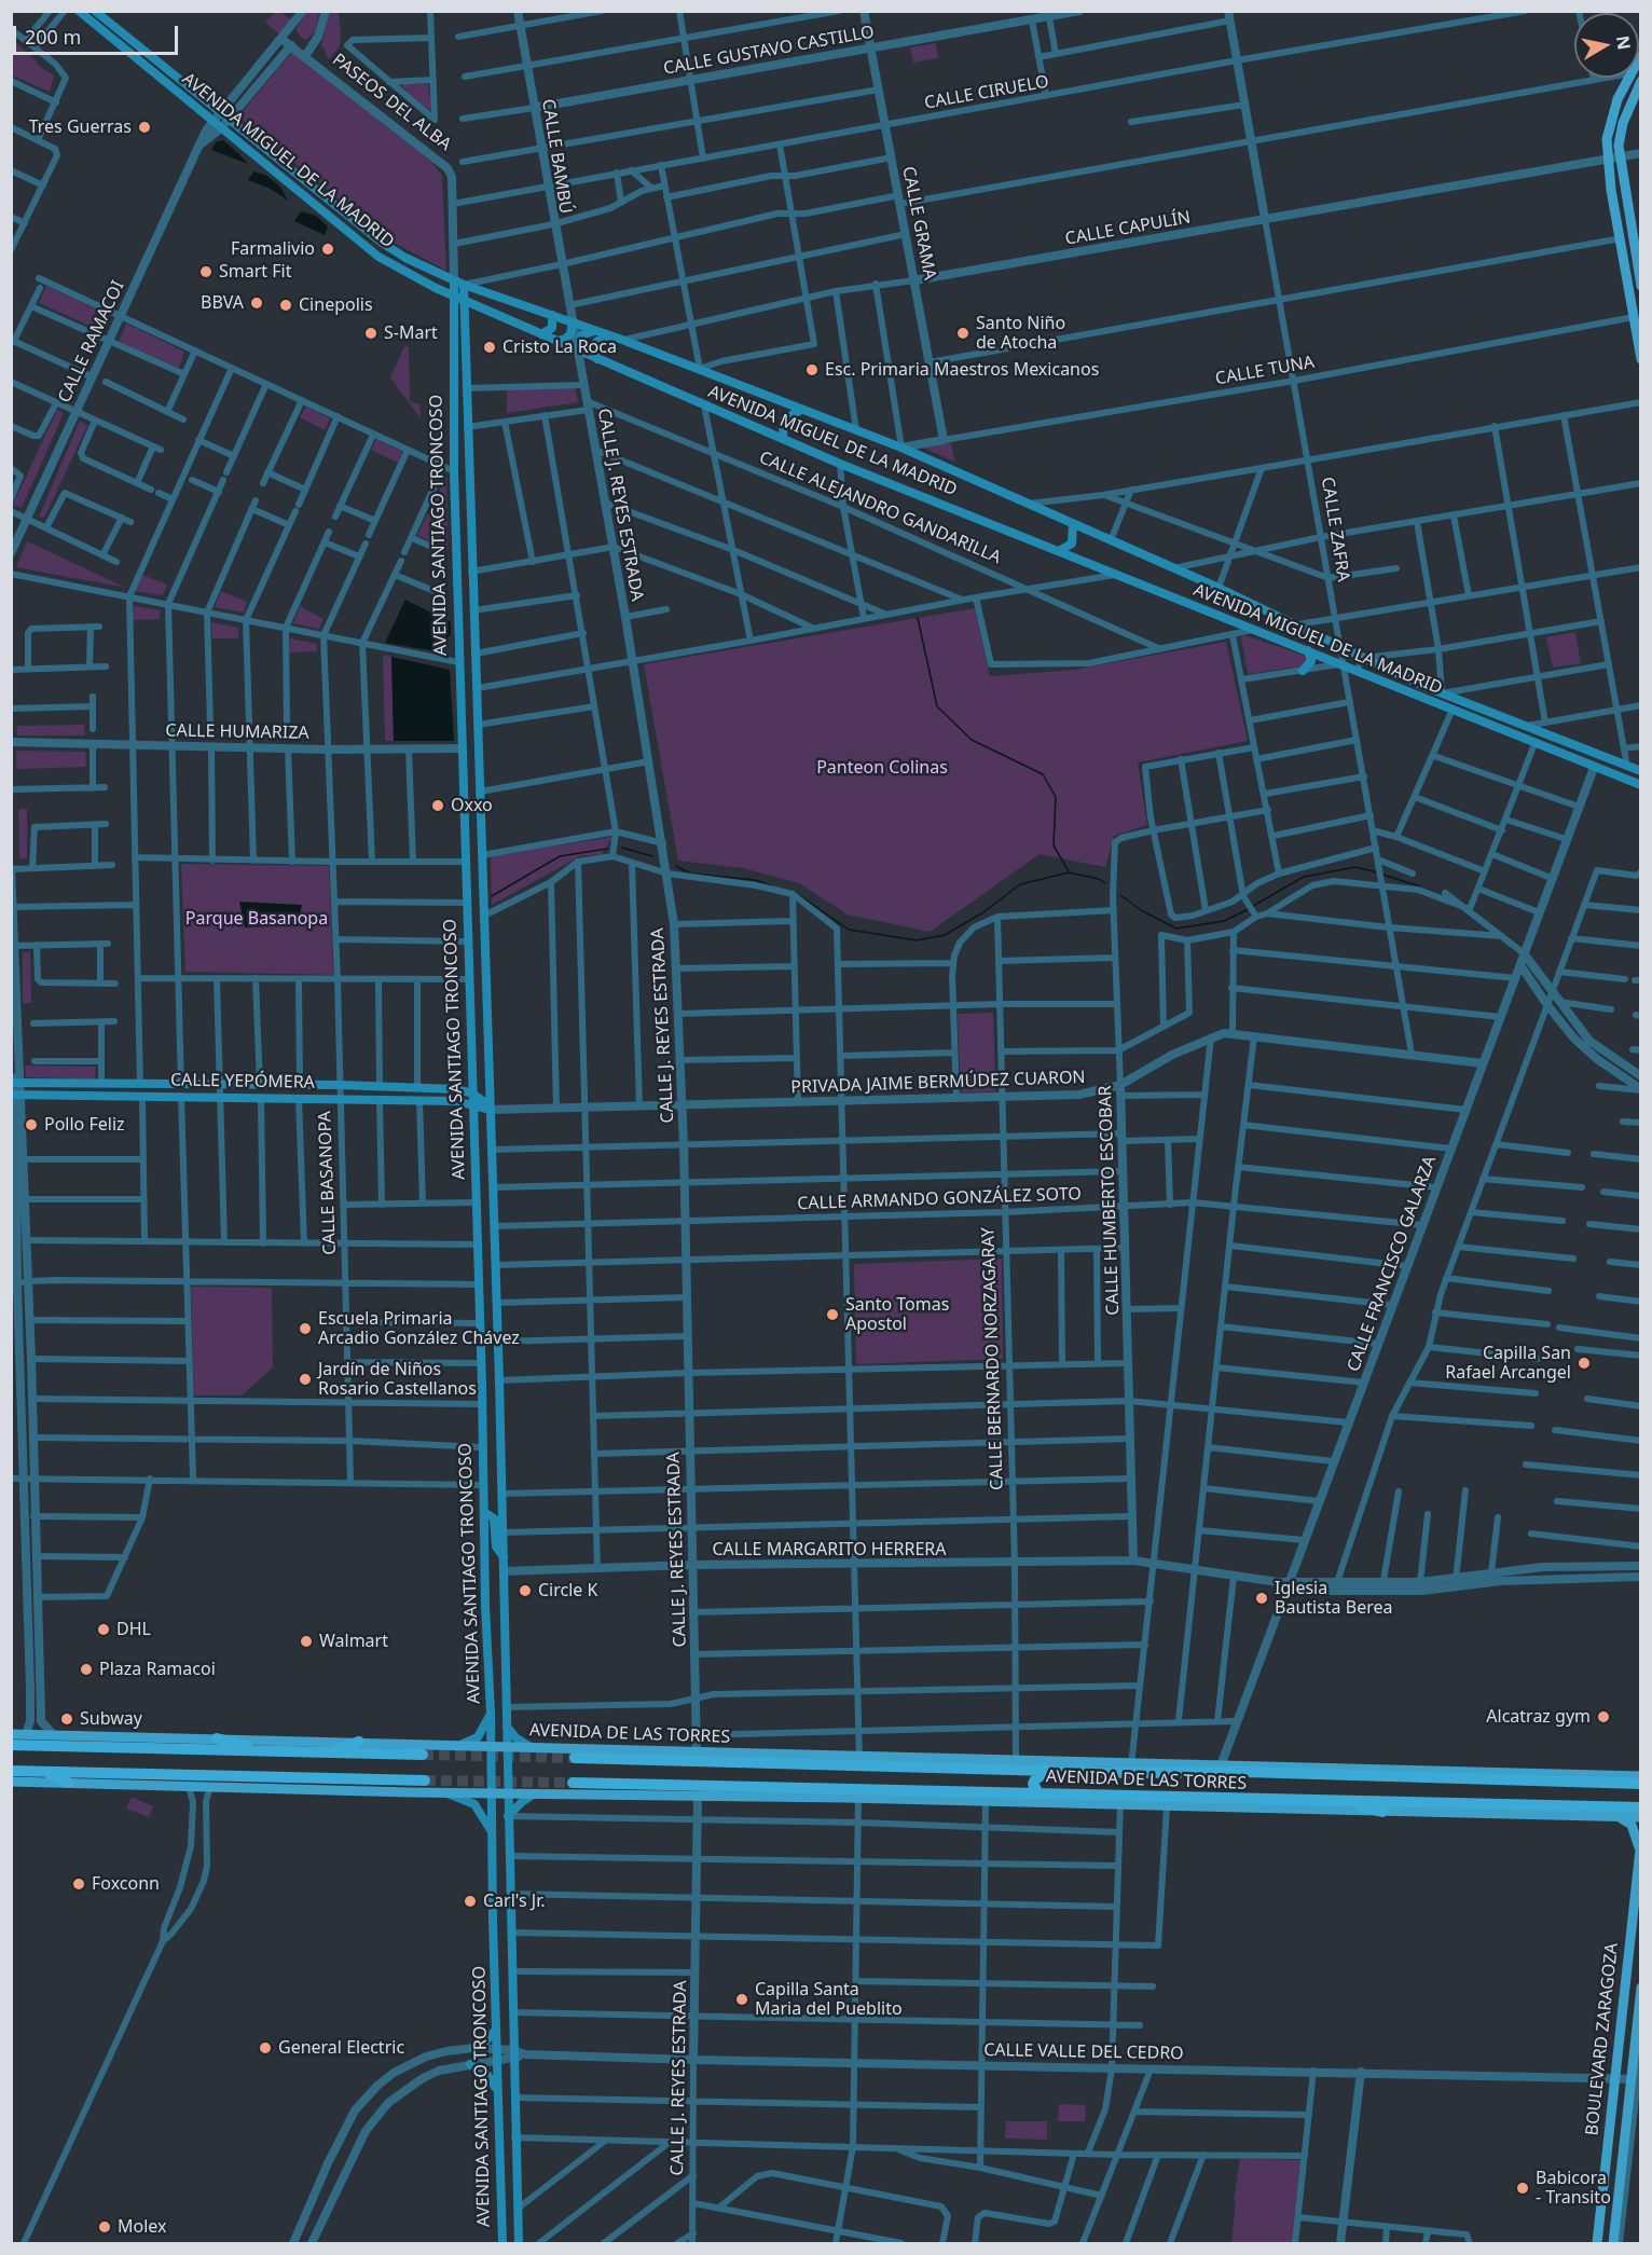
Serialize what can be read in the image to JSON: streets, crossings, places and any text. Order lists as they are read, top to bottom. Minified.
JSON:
{"streets":{"highway":["AVENIDA DE LAS TORRES"],"main road":["PASEOS DEL ALBA","AVENIDA MIGUEL DE LA MADRID","AVENIDA SANTIAGO TRONCOSO","CALLE YEPÓMERA","BOULEVARD ZARAGOZA"],"street":["CALLE GUSTAVO CASTILLO","CALLE CIRUELO","CALLE BAMBÚ","CALLE GRAMA","CALLE CAPULÍN","CALLE RAMACOI","CALLE TUNA","CALLE J. REYES ESTRADA","CALLE ALEJANDRO GANDARILLA","CALLE ZAFRA","CALLE HUMARIZA","PRIVADA JAIME BERMÚDEZ CUARON","CALLE BASANOPA","CALLE ARMANDO GONZÁLEZ SOTO","CALLE HUMBERTO ESCOBAR","CALLE FRANCISCO GALARZA","CALLE BERNARDO NORZAGARAY","CALLE MARGARITO HERRERA","CALLE VALLE DEL CEDRO"]},"crossings":[["CALLE GUSTAVO CASTILLO","CALLE BAMBÚ"],["CALLE GUSTAVO CASTILLO","CALLE GRAMA"],["CALLE CIRUELO","PASEOS DEL ALBA"],["CALLE CIRUELO","CALLE BAMBÚ"],["CALLE CIRUELO","CALLE GRAMA"],["CALLE CIRUELO","CALLE ZAFRA"],["PASEOS DEL ALBA","AVENIDA MIGUEL DE LA MADRID"],["PASEOS DEL ALBA","AVENIDA SANTIAGO TRONCOSO"],["CALLE BAMBÚ","CALLE J. REYES ESTRADA"],["AVENIDA MIGUEL DE LA MADRID","CALLE CAPULÍN"],["AVENIDA MIGUEL DE LA MADRID","CALLE RAMACOI"],["AVENIDA MIGUEL DE LA MADRID","CALLE TUNA"],["AVENIDA MIGUEL DE LA MADRID","CALLE J. REYES ESTRADA"],["AVENIDA MIGUEL DE LA MADRID","AVENIDA SANTIAGO TRONCOSO"],["AVENIDA MIGUEL DE LA MADRID","CALLE ZAFRA"],["AVENIDA MIGUEL DE LA MADRID","CALLE FRANCISCO GALARZA"],["CALLE GRAMA","CALLE CAPULÍN"],["CALLE GRAMA","CALLE TUNA"],["CALLE CAPULÍN","CALLE ZAFRA"],["CALLE TUNA","CALLE ZAFRA"],["CALLE J. REYES ESTRADA","CALLE ALEJANDRO GANDARILLA"],["CALLE J. REYES ESTRADA","PRIVADA JAIME BERMÚDEZ CUARON"],["CALLE J. REYES ESTRADA","CALLE ARMANDO GONZÁLEZ SOTO"],["CALLE J. REYES ESTRADA","CALLE MARGARITO HERRERA"],["CALLE J. REYES ESTRADA","AVENIDA DE LAS TORRES"],["CALLE J. REYES ESTRADA","CALLE VALLE DEL CEDRO"],["AVENIDA SANTIAGO TRONCOSO","CALLE HUMARIZA"],["AVENIDA SANTIAGO TRONCOSO","CALLE YEPÓMERA"],["AVENIDA SANTIAGO TRONCOSO","PRIVADA JAIME BERMÚDEZ CUARON"],["AVENIDA SANTIAGO TRONCOSO","CALLE ARMANDO GONZÁLEZ SOTO"],["AVENIDA SANTIAGO TRONCOSO","CALLE MARGARITO HERRERA"],["AVENIDA SANTIAGO TRONCOSO","AVENIDA DE LAS TORRES"],["AVENIDA SANTIAGO TRONCOSO","CALLE VALLE DEL CEDRO"],["CALLE ZAFRA","PRIVADA JAIME BERMÚDEZ CUARON"],["CALLE HUMARIZA","CALLE BASANOPA"],["CALLE YEPÓMERA","PRIVADA JAIME BERMÚDEZ CUARON"],["CALLE YEPÓMERA","CALLE BASANOPA"],["PRIVADA JAIME BERMÚDEZ CUARON","CALLE HUMBERTO ESCOBAR"],["PRIVADA JAIME BERMÚDEZ CUARON","CALLE FRANCISCO GALARZA"],["PRIVADA JAIME BERMÚDEZ CUARON","CALLE BERNARDO NORZAGARAY"],["CALLE ARMANDO GONZÁLEZ SOTO","CALLE HUMBERTO ESCOBAR"],["CALLE ARMANDO GONZÁLEZ SOTO","CALLE FRANCISCO GALARZA"],["CALLE ARMANDO GONZÁLEZ SOTO","CALLE BERNARDO NORZAGARAY"],["CALLE HUMBERTO ESCOBAR","CALLE MARGARITO HERRERA"],["CALLE FRANCISCO GALARZA","CALLE MARGARITO HERRERA"],["CALLE FRANCISCO GALARZA","AVENIDA DE LAS TORRES"],["CALLE BERNARDO NORZAGARAY","CALLE MARGARITO HERRERA"],["CALLE BERNARDO NORZAGARAY","AVENIDA DE LAS TORRES"],["BOULEVARD ZARAGOZA","CALLE VALLE DEL CEDRO"]],"parks":["Panteon Colinas","Parque Basanopa"],"places":["Tres Guerras","Farmalivio","Smart Fit","BBVA","Cinepolis","S-Mart","Santo Niño de Atocha","Cristo La Roca","Esc. Primaria Maestros Mexicanos","Oxxo","Pollo Feliz","Santo Tomas Apostol","Escuela Primaria Arcadio González Chávez","Capilla San Rafael Arcangel","Jardín de Niños Rosario Castellanos","Circle K","Iglesia Bautista Berea","DHL","Walmart","Plaza Ramacoi","Alcatraz gym","Subway","Foxconn","Carl's Jr.","Capilla Santa Maria del Pueblito","General Electric","Babicora - Transito","Molex"],"scale_bar":"200 m","north":"right"}
